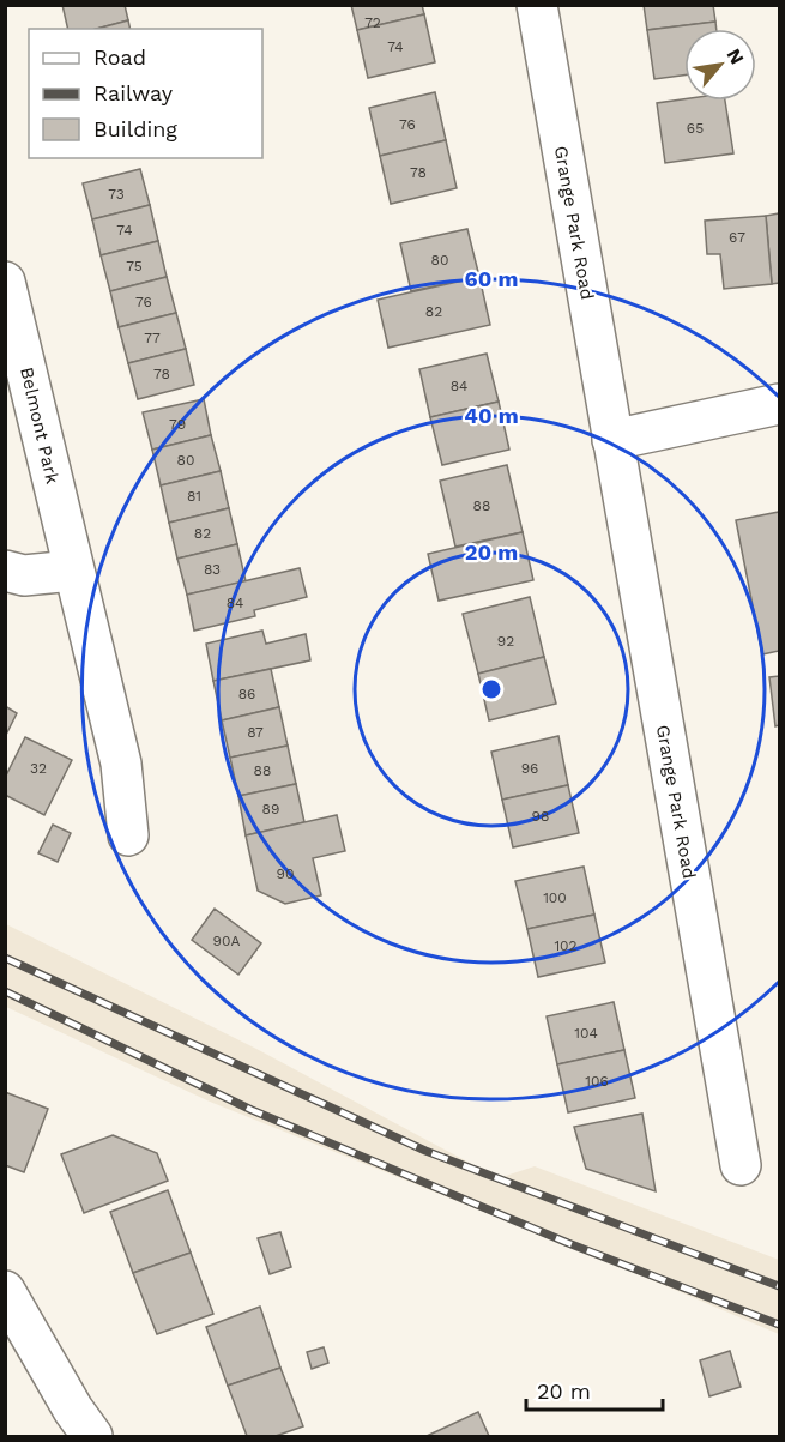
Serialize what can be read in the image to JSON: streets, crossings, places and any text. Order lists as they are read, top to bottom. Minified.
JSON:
{"streets":{"street":["Grange Park Road","Belmont Park"]},"house_numbers":["72","74","76","65","78","73","74","67","80","75","76","82","77","78","84","79","80","81","88","82","83","84","92","86","87","32","96","88","89","98","90","100","90A","102","104","106"],"legend":["Road","Railway","Building"],"scale_bar":"20 m","north":"top right","rings":["60 m","40 m","20 m"]}
